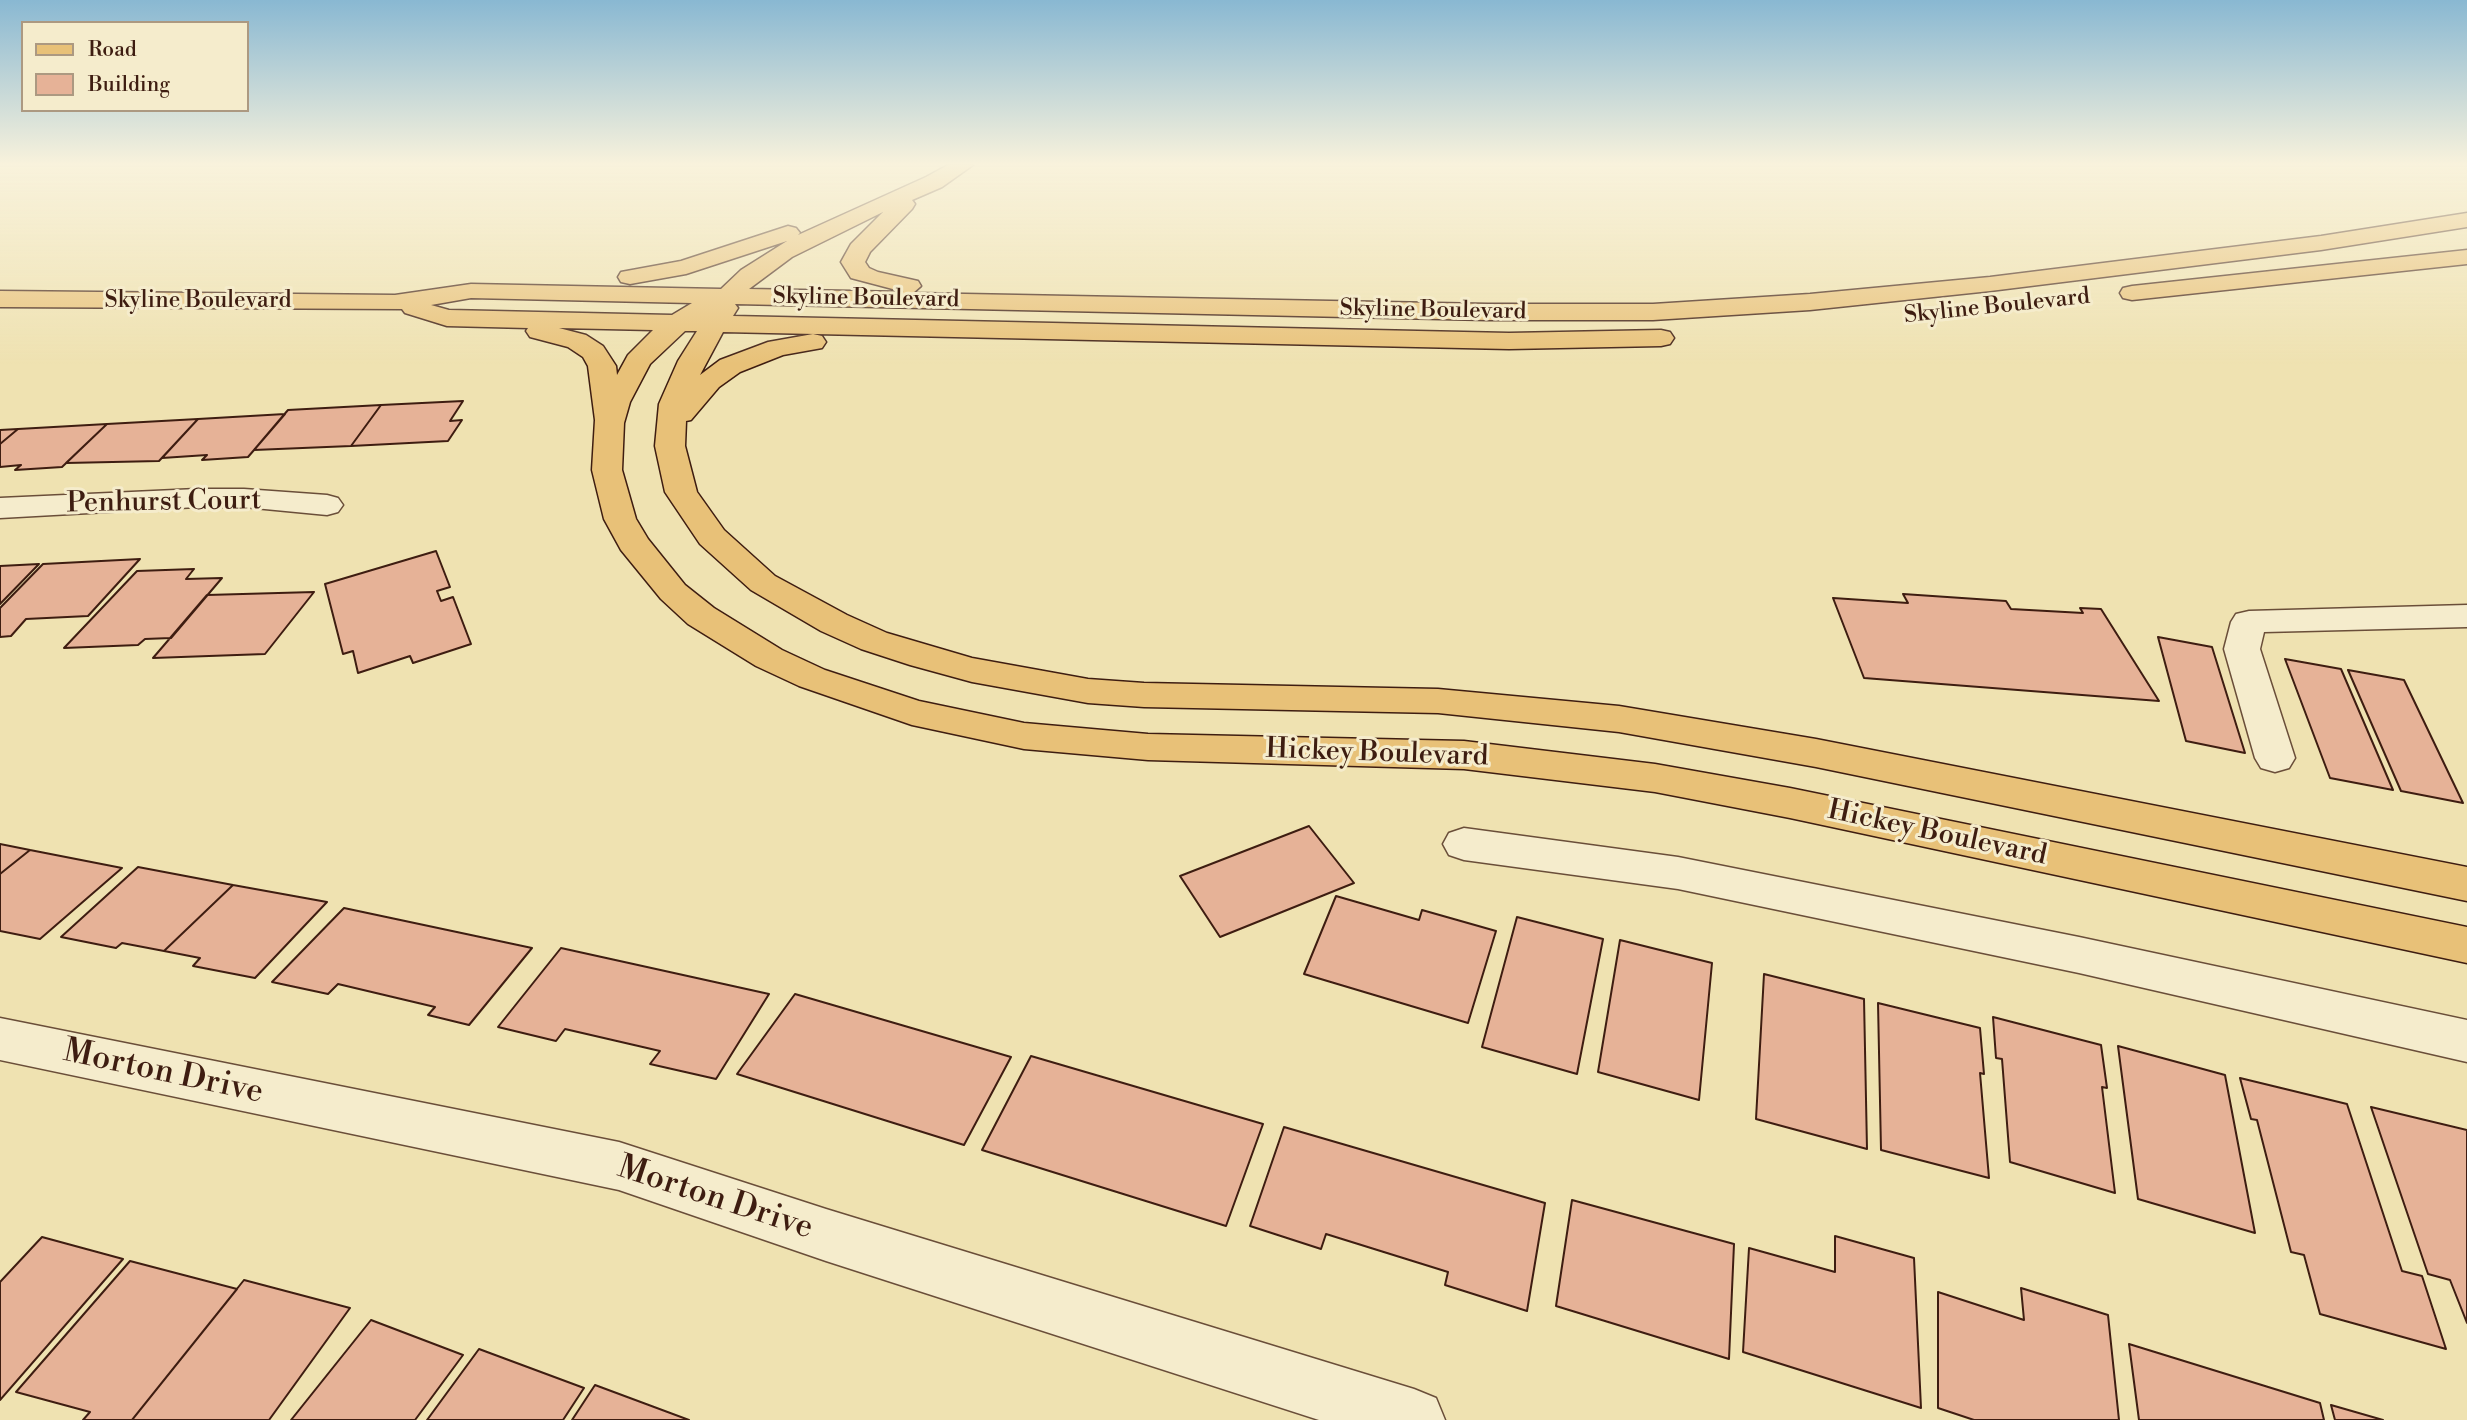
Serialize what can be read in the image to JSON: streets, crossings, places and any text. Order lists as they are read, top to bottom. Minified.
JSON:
{"streets":{"main road":["Skyline Boulevard","Hickey Boulevard"],"street":["Penhurst Court","Morton Drive"]},"crossings":[["Skyline Boulevard","Hickey Boulevard"]],"legend":["Road","Building"]}
